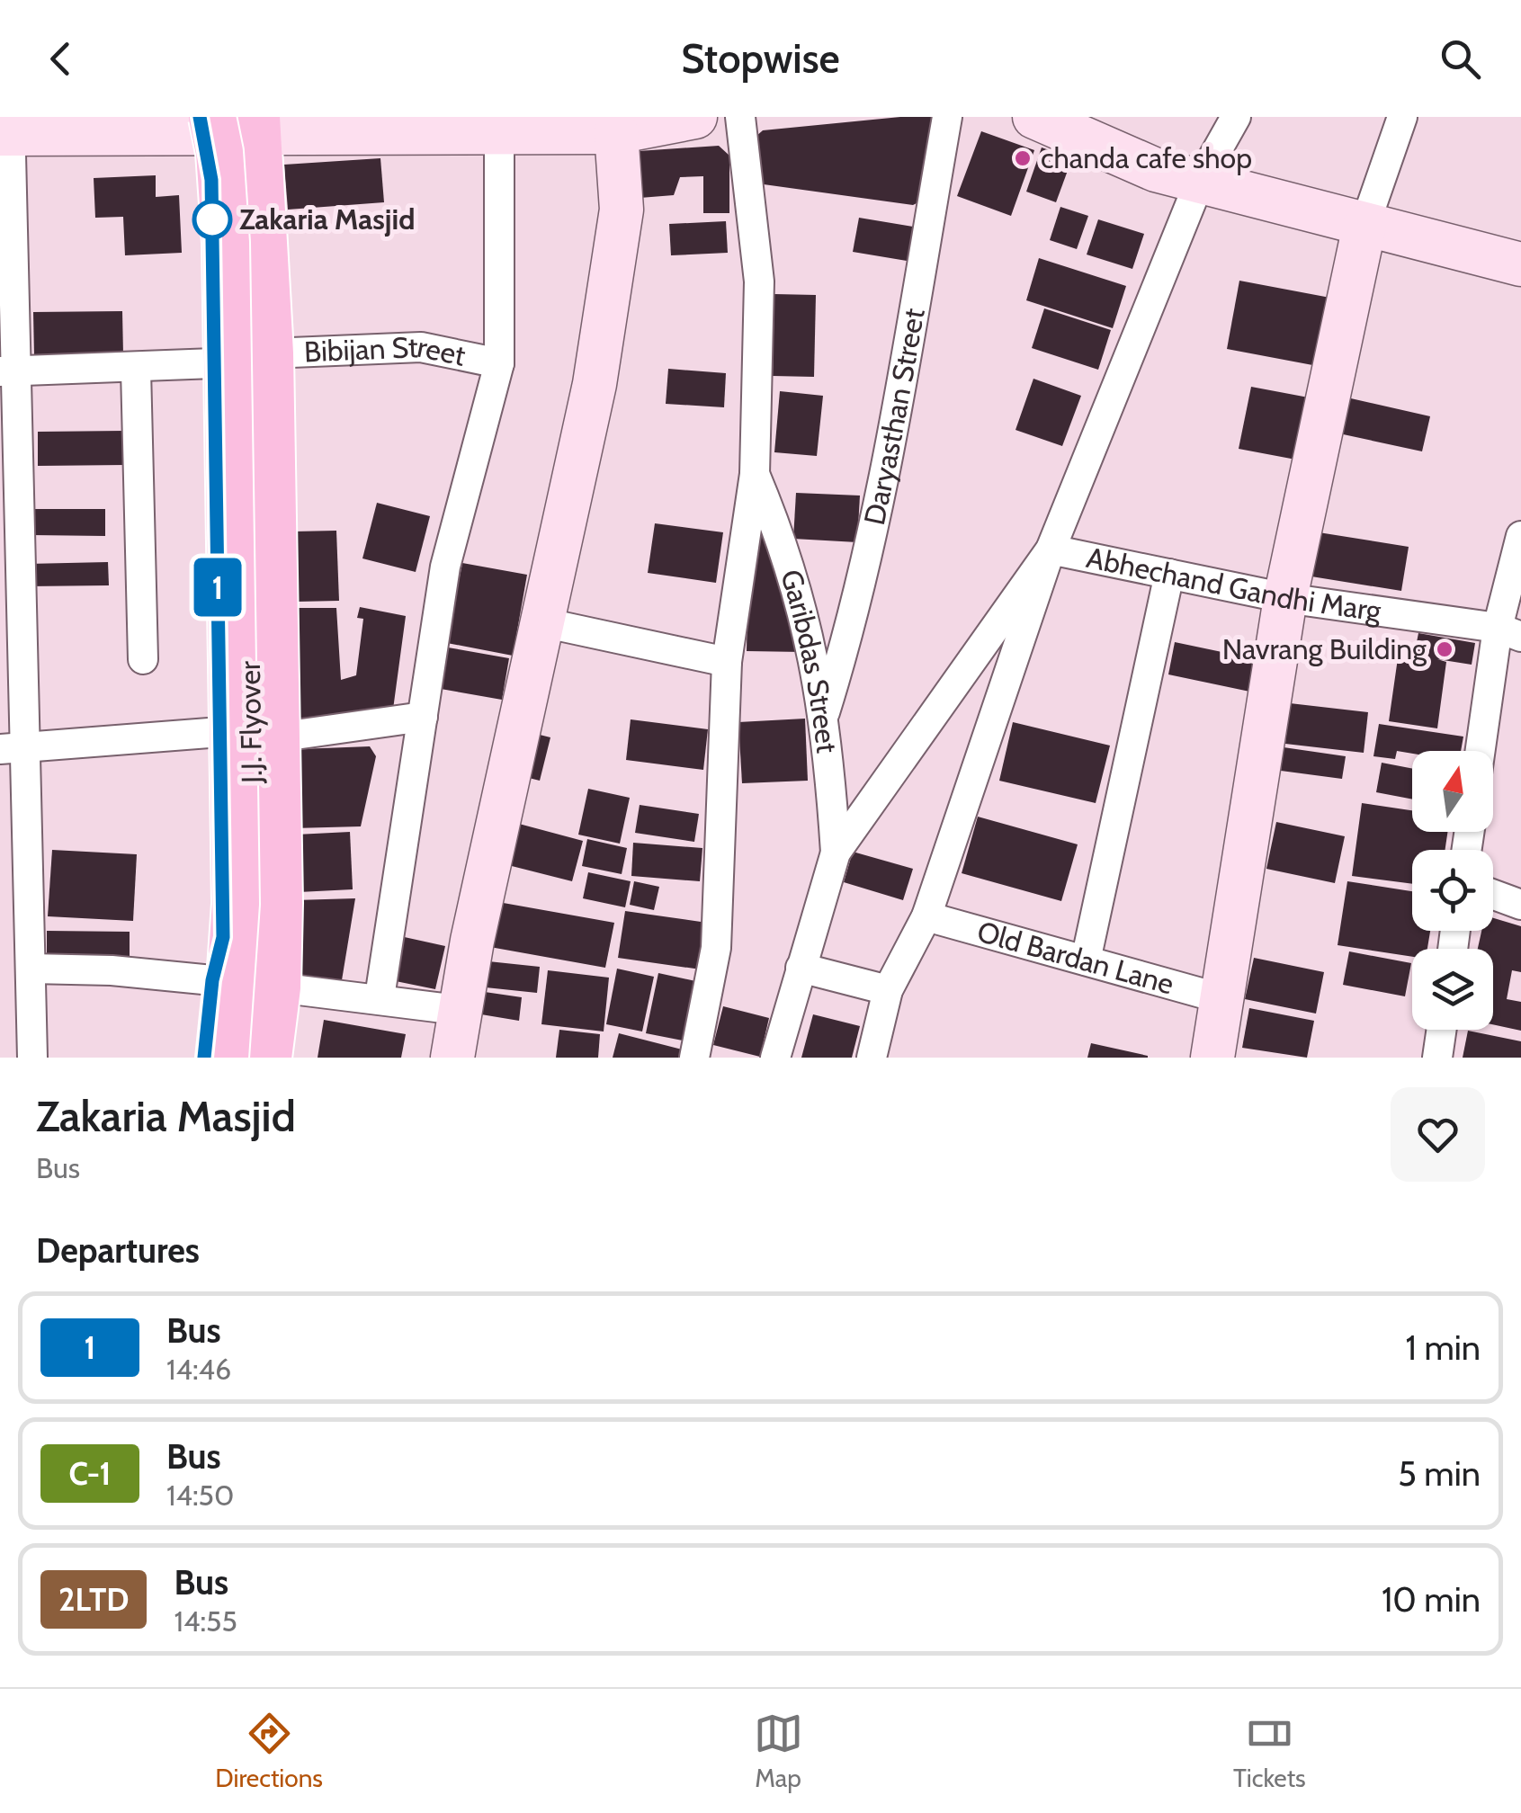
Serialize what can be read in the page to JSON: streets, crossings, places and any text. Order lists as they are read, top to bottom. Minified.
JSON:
{"streets":{"main road":["J.J. Flyover"],"street":["Bibijan Street","Daryasthan Street","Abhechand Gandhi Marg","Garibdas Street","Old Bardan Lane"]},"crossings":[["Daryasthan Street","Garibdas Street"]],"places":["chanda cafe shop","Zakaria Masjid","Navrang Building"],"lines":["bus line 1"],"north":"top","page":{"header":"Stopwise","on_map":"1","heading":[["Zakaria Masjid","Bus"],"Departures"],"list":[{"mark":"1","name":"Bus","note":"14:46","value":"1 min"},{"mark":"C-1","name":"Bus","note":"14:50","value":"5 min"},{"mark":"2LTD","name":"Bus","note":"14:55","value":"10 min"}],"tabs":["Directions","Map","Tickets"]}}
